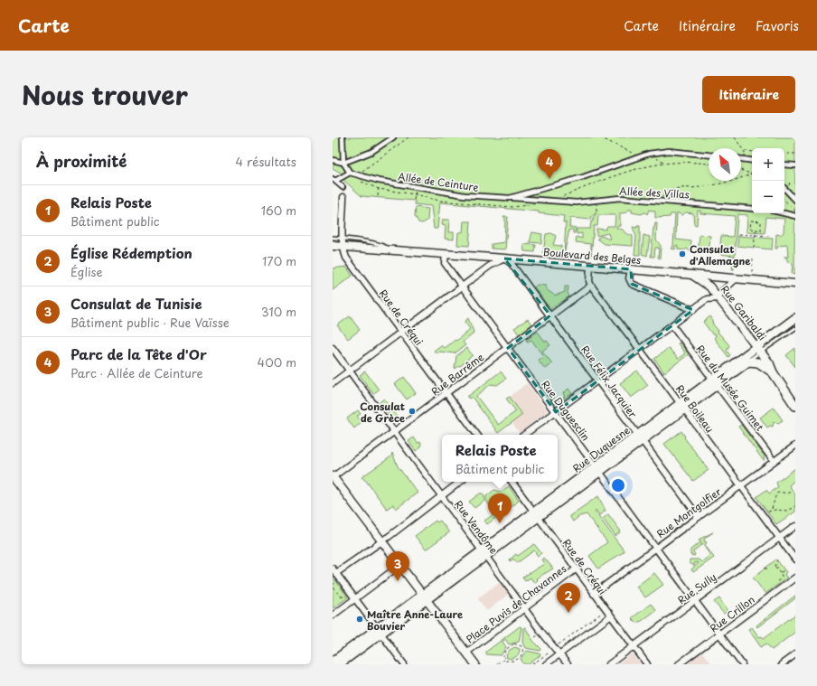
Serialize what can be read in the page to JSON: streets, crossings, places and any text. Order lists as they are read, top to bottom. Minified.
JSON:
{"streets":{"main road":["Boulevard des Belges","Rue Garibaldi","Rue Duquesne"],"street":["Allée de Ceinture","Allée des Villas","Rue de Créqui","Rue Barrême","Rue Félix Jacquier","Rue du Musée Guimet","Rue Boileau","Rue Duguesclin","Rue Montgolfier","Rue Vendôme","Rue Sully","Place Puvis de Chavannes","Rue Crillon"]},"crossings":[["Allée de Ceinture","Allée des Villas"],["Boulevard des Belges","Rue Garibaldi"],["Boulevard des Belges","Rue de Créqui"],["Boulevard des Belges","Rue Félix Jacquier"],["Boulevard des Belges","Rue Duguesclin"],["Rue Garibaldi","Rue Duquesne"],["Rue de Créqui","Rue Barrême"],["Rue de Créqui","Rue Duquesne"],["Rue de Créqui","Rue Montgolfier"],["Rue de Créqui","Rue Sully"],["Rue de Créqui","Place Puvis de Chavannes"],["Rue Barrême","Rue Félix Jacquier"],["Rue Barrême","Rue Boileau"],["Rue Barrême","Rue Duguesclin"],["Rue Barrême","Rue Vendôme"],["Rue Félix Jacquier","Rue Duquesne"],["Rue Félix Jacquier","Rue Montgolfier"],["Rue du Musée Guimet","Rue Duquesne"],["Rue du Musée Guimet","Rue Montgolfier"],["Rue Boileau","Rue Duquesne"],["Rue Boileau","Rue Montgolfier"],["Rue Boileau","Rue Sully"],["Rue Duguesclin","Rue Duquesne"],["Rue Duguesclin","Rue Montgolfier"],["Rue Duguesclin","Rue Sully"],["Rue Duguesclin","Rue Crillon"],["Rue Duquesne","Rue Vendôme"],["Rue Vendôme","Place Puvis de Chavannes"]],"places":["Consulat d'Allemagne","Consulat de Grèce","Maître Anne-Laure Bouvier"],"north":"top left","page":{"header":"Carte","nav":["Carte","Itinéraire","Favoris"],"title":"Nous trouver","buttons":"Itinéraire","heading":["À proximité","4 résultats"],"map_buttons":["+","−"],"pins":["4","1","3","2"],"list":[{"mark":"1","name":"Relais Poste","note":"Bâtiment public","value":"160 m"},{"mark":"2","name":"Église Rédemption","note":"Église","value":"170 m"},{"mark":"3","name":"Consulat de Tunisie","note":"Bâtiment public · Rue Vaïsse","value":"310 m"},{"mark":"4","name":"Parc de la Tête d'Or","note":"Parc · Allée de Ceinture","value":"400 m"}],"popup":["Relais Poste","Bâtiment public"]}}
